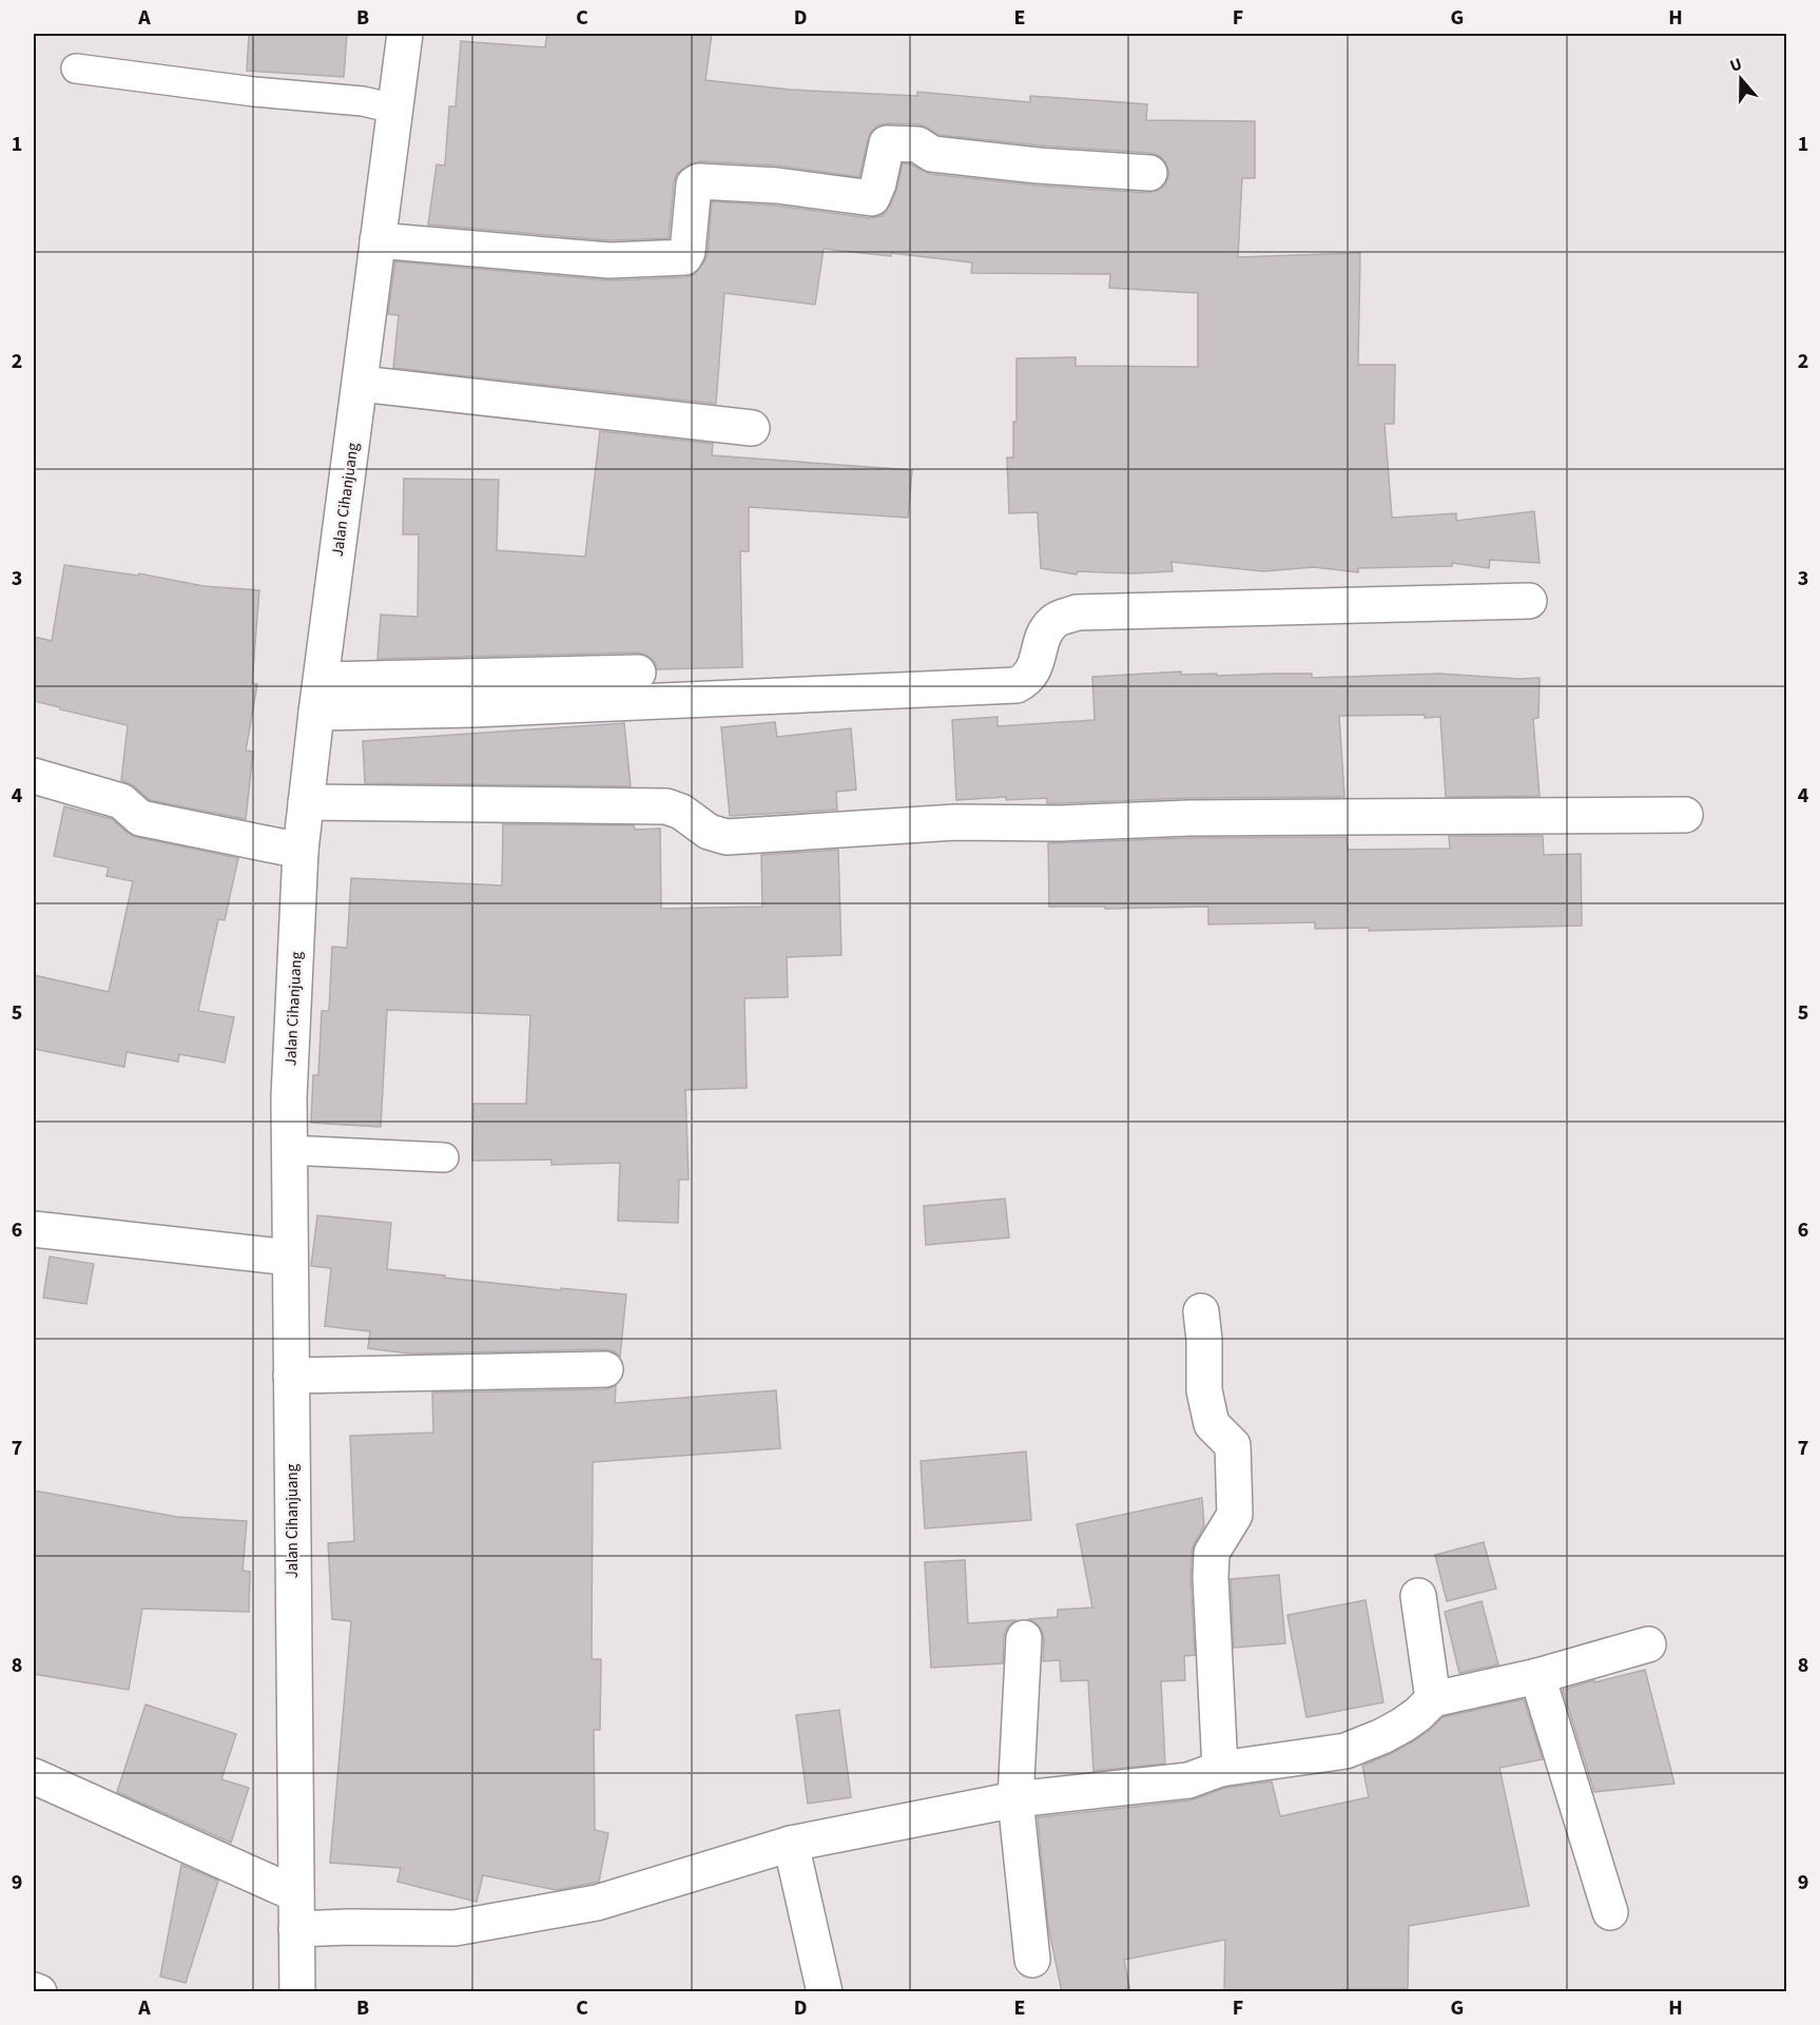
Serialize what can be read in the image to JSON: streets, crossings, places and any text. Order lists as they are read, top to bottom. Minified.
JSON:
{"streets":{"street":["Jalan Cihanjuang"]},"north":"top","grid":{"columns":["A","B","C","D","E","F","G","H"],"rows":["1","2","3","4","5","6","7","8","9"]}}
